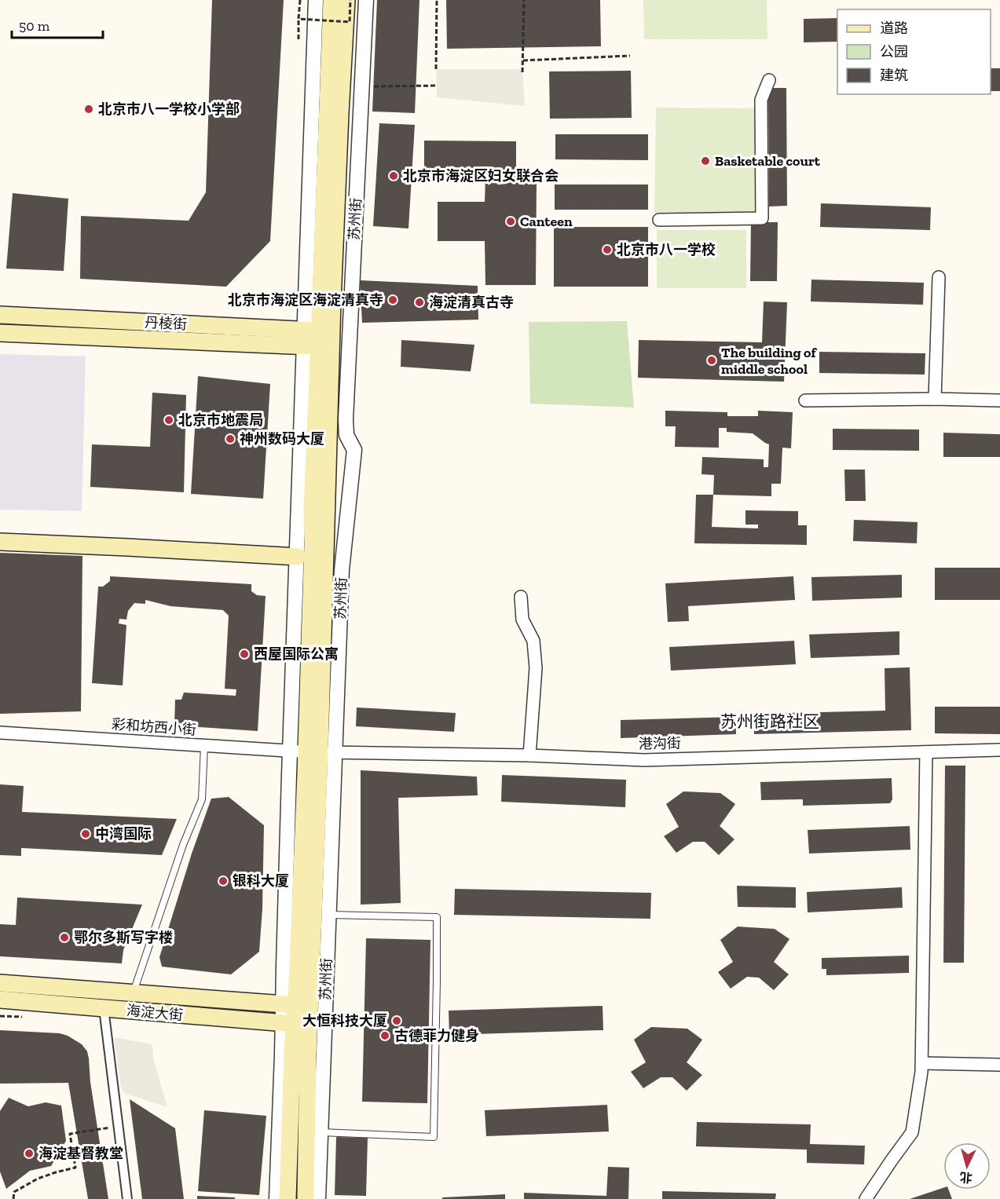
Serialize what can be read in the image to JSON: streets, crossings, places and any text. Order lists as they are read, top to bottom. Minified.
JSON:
{"streets":{"main road":["苏州街","丹棱街","海淀大街"],"street":["彩和坊西小街","港沟街"]},"crossings":[["苏州街","丹棱街"],["苏州街","彩和坊西小街"],["苏州街","港沟街"],["苏州街","海淀大街"],["彩和坊西小街","港沟街"]],"districts":["苏州街路社区"],"places":["北京市八一学校小学部","Basketable court","北京市海淀区妇女联合会","Canteen","北京市八一学校","北京市海淀区海淀清真寺","海淀清真古寺","The building of middle school","北京市地震局","神州数码大厦","西屋国际公寓","中湾国际","银科大厦","鄂尔多斯写字楼","大恒科技大厦","古德菲力健身","海淀基督教堂"],"legend":["道路","公园","建筑"],"scale_bar":"50 m","north":"bottom"}
